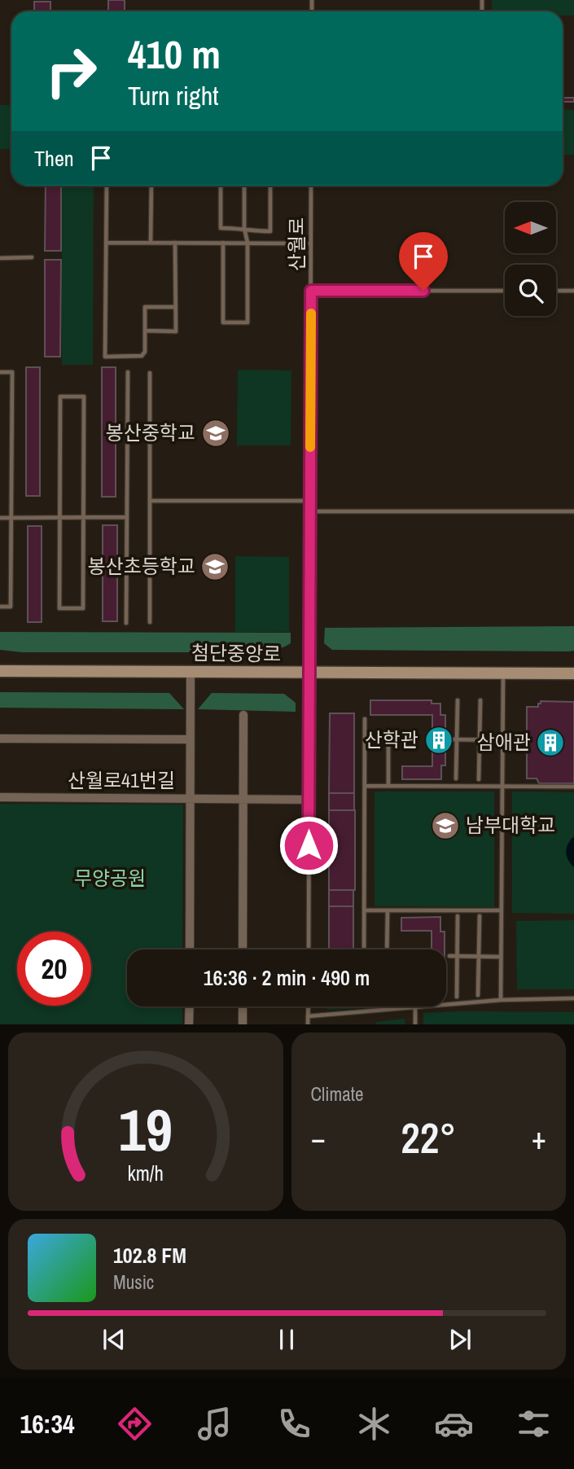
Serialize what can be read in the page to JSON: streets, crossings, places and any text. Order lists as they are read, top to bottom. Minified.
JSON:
{"streets":{"street":["첨단중앙로","산월로41번길"],"lane":["산월로"]},"crossings":[["산월로","첨단중앙로"],["산월로","산월로41번길"]],"parks":["무양공원"],"places":{"school or university":["봉산중학교","봉산초등학교","남부대학교"],"building":["산학관","삼애관"]},"north":"left","page":{"turn":["410 m","Turn right"],"then":"Then","limit":"20","trip":"16:36 · 2 min · 490 m","tile":"Climate","heat":["−","22°","+"],"song":["102.8 FM","Music"],"tabs":"16:34","gauge":["19","km/h"]}}
